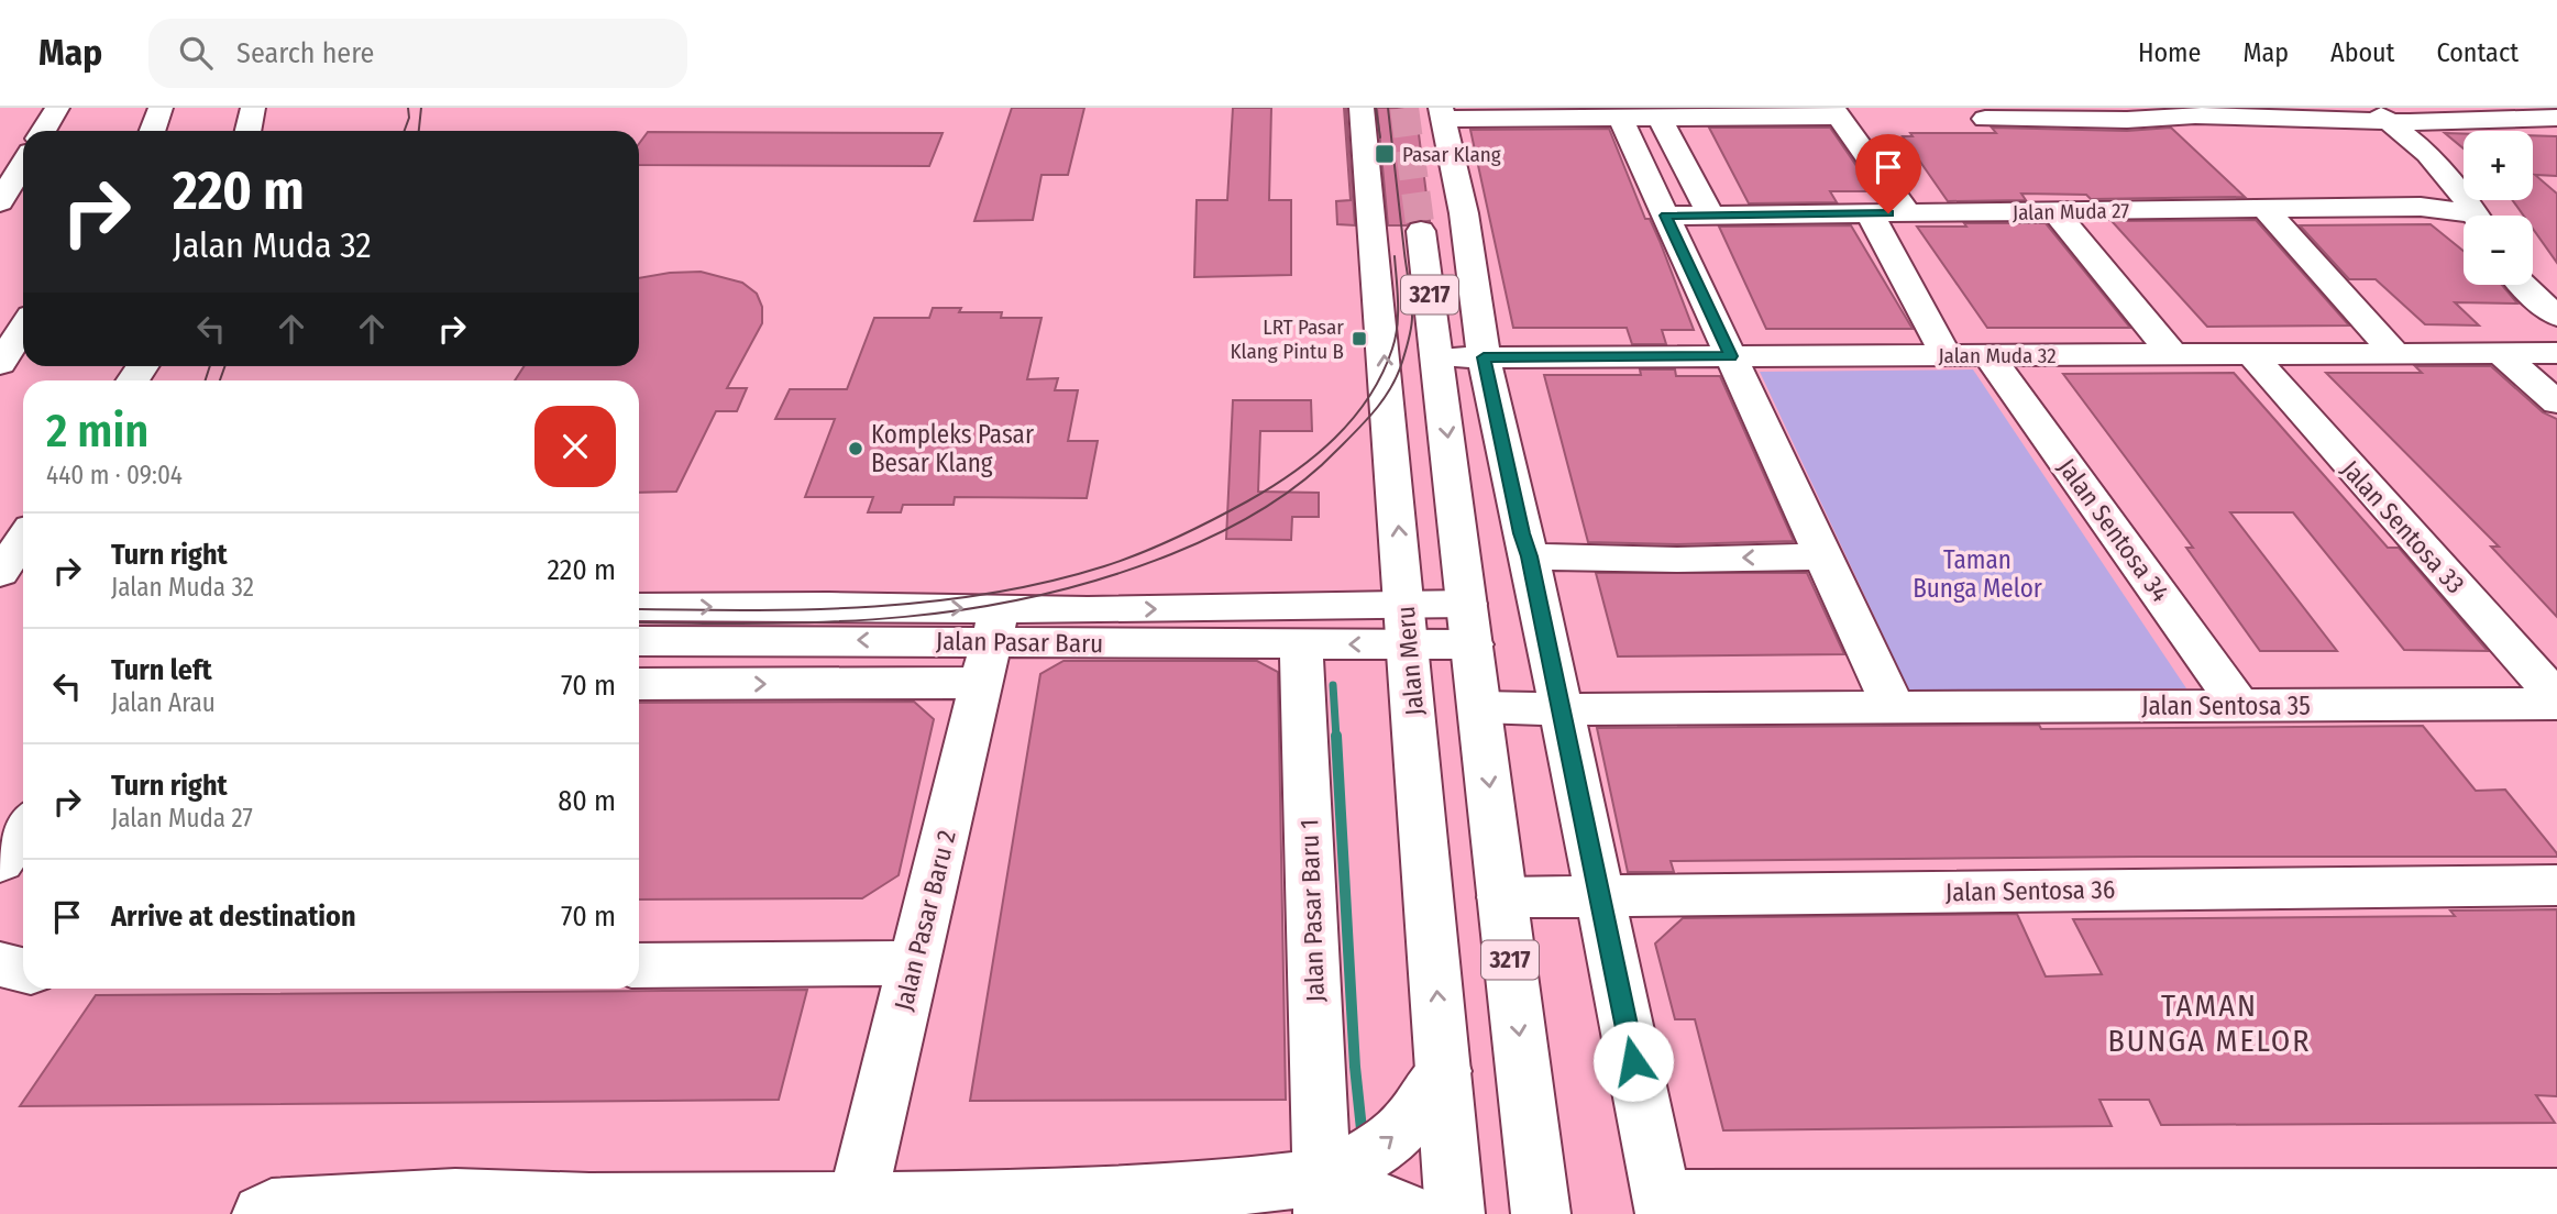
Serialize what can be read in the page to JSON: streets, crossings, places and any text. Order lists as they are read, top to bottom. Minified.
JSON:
{"streets":{"main road":["Jalan Muda 27","3217","Jalan Muda 32","Jalan Sentosa 33","Jalan Sentosa 34","Jalan Pasar Baru","Jalan Meru","Jalan Sentosa 35","Jalan Sentosa 36","Jalan Pasar Baru 1","Jalan Pasar Baru 2"]},"crossings":[["3217","Jalan Muda 32"],["3217","Jalan Sentosa 35"],["3217","Jalan Sentosa 36"],["Jalan Muda 32","Jalan Sentosa 33"],["Jalan Muda 32","Jalan Sentosa 34"],["Jalan Sentosa 33","Jalan Sentosa 35"],["Jalan Sentosa 34","Jalan Sentosa 35"],["Jalan Pasar Baru","Jalan Meru"],["Jalan Pasar Baru","Jalan Pasar Baru 1"],["Jalan Pasar Baru","Jalan Pasar Baru 2"]],"districts":["TAMAN BUNGA MELOR"],"parks":["Taman Bunga Melor"],"places":{"transit":["Pasar Klang","LRT Pasar Klang Pintu B"],"other":["Kompleks Pasar Besar Klang"]},"page":{"header":"Map","search":"Search here","nav":["Home","Map","About","Contact"],"map_buttons":["+","−"],"turn":["220 m","Jalan Muda 32"],"heading":["2 min","440 m · 09:04"],"list":[{"name":"Turn right","note":"Jalan Muda 32","value":"220 m"},{"name":"Turn left","note":"Jalan Arau","value":"70 m"},{"name":"Turn right","note":"Jalan Muda 27","value":"80 m"},{"name":"Arrive at destination","value":"70 m"}]}}
